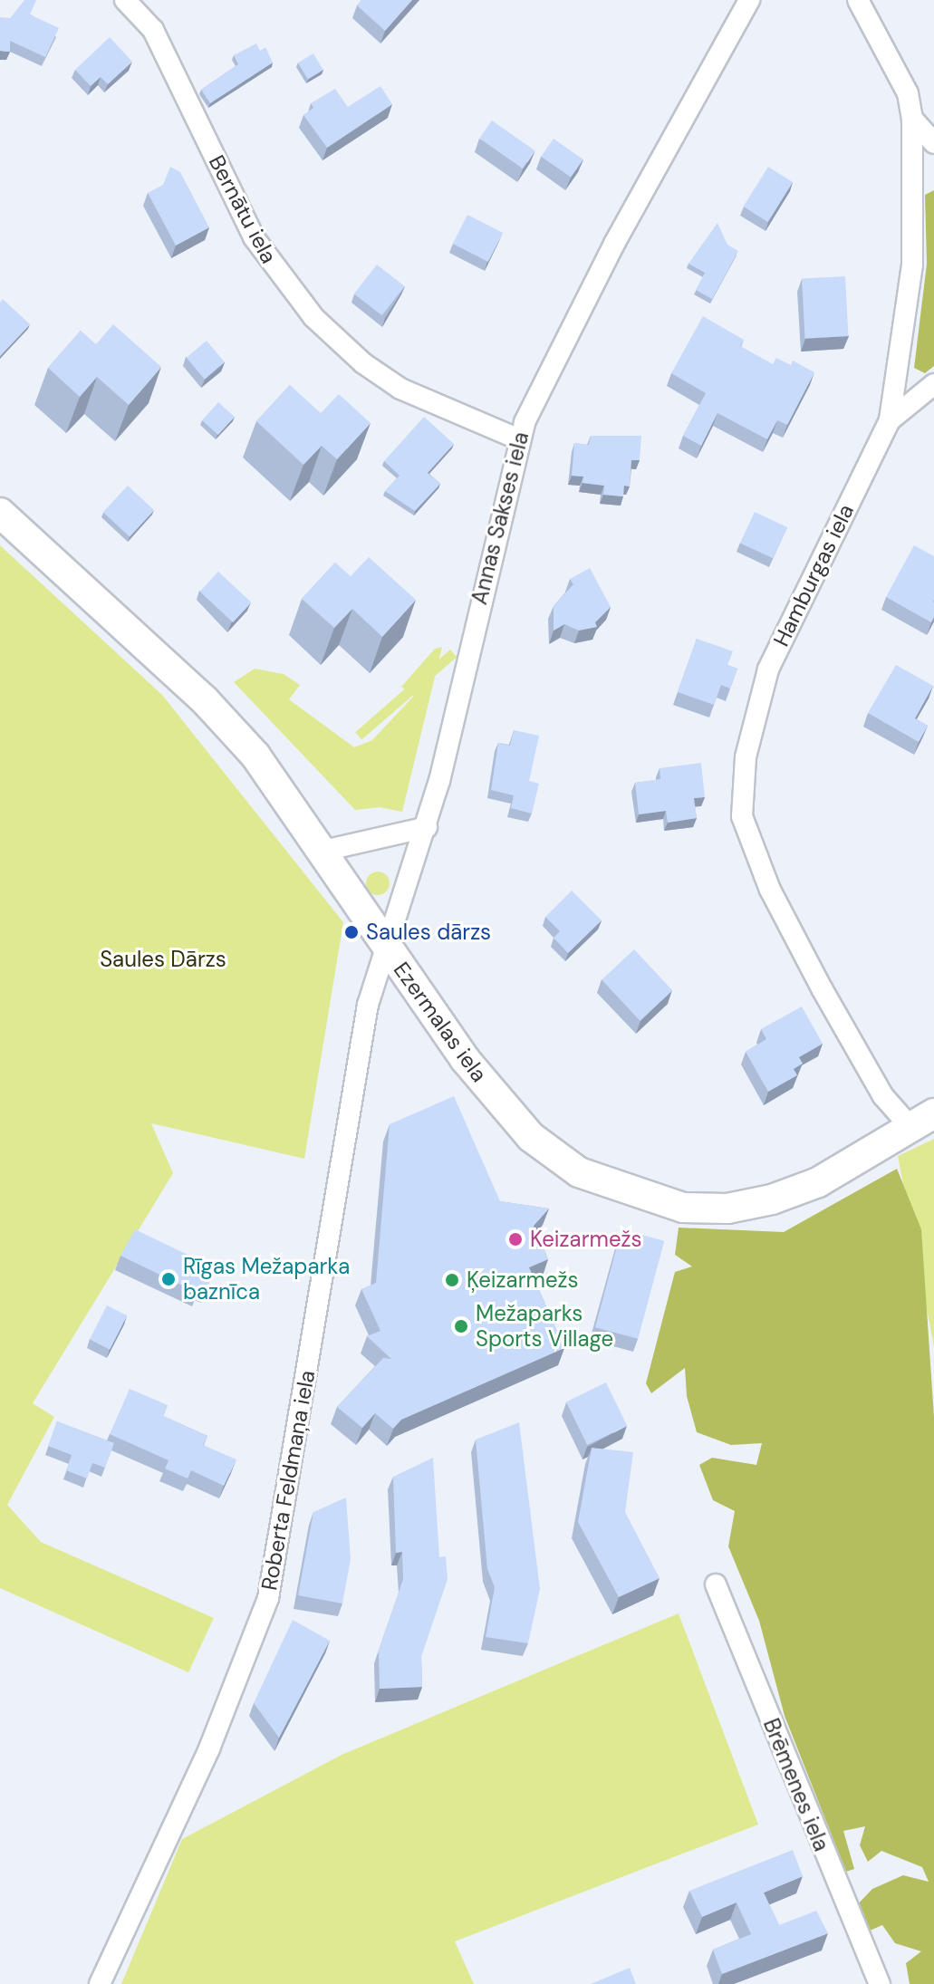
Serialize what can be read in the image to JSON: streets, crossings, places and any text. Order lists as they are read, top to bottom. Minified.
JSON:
{"streets":{"street":["Bernātu iela","Annas Sakses iela","Hamburgas iela","Ezermalas iela","Roberta Feldmaņa iela","Brēmenes iela"]},"crossings":[["Bernātu iela","Annas Sakses iela"],["Annas Sakses iela","Ezermalas iela"],["Annas Sakses iela","Roberta Feldmaņa iela"],["Hamburgas iela","Ezermalas iela"],["Ezermalas iela","Roberta Feldmaņa iela"]],"parks":["Saules Dārzs"],"places":["Saules dārzs","Keizarmežs","Rīgas Mežaparka baznīca","Ķeizarmežs","Mežaparks Sports Village"]}
